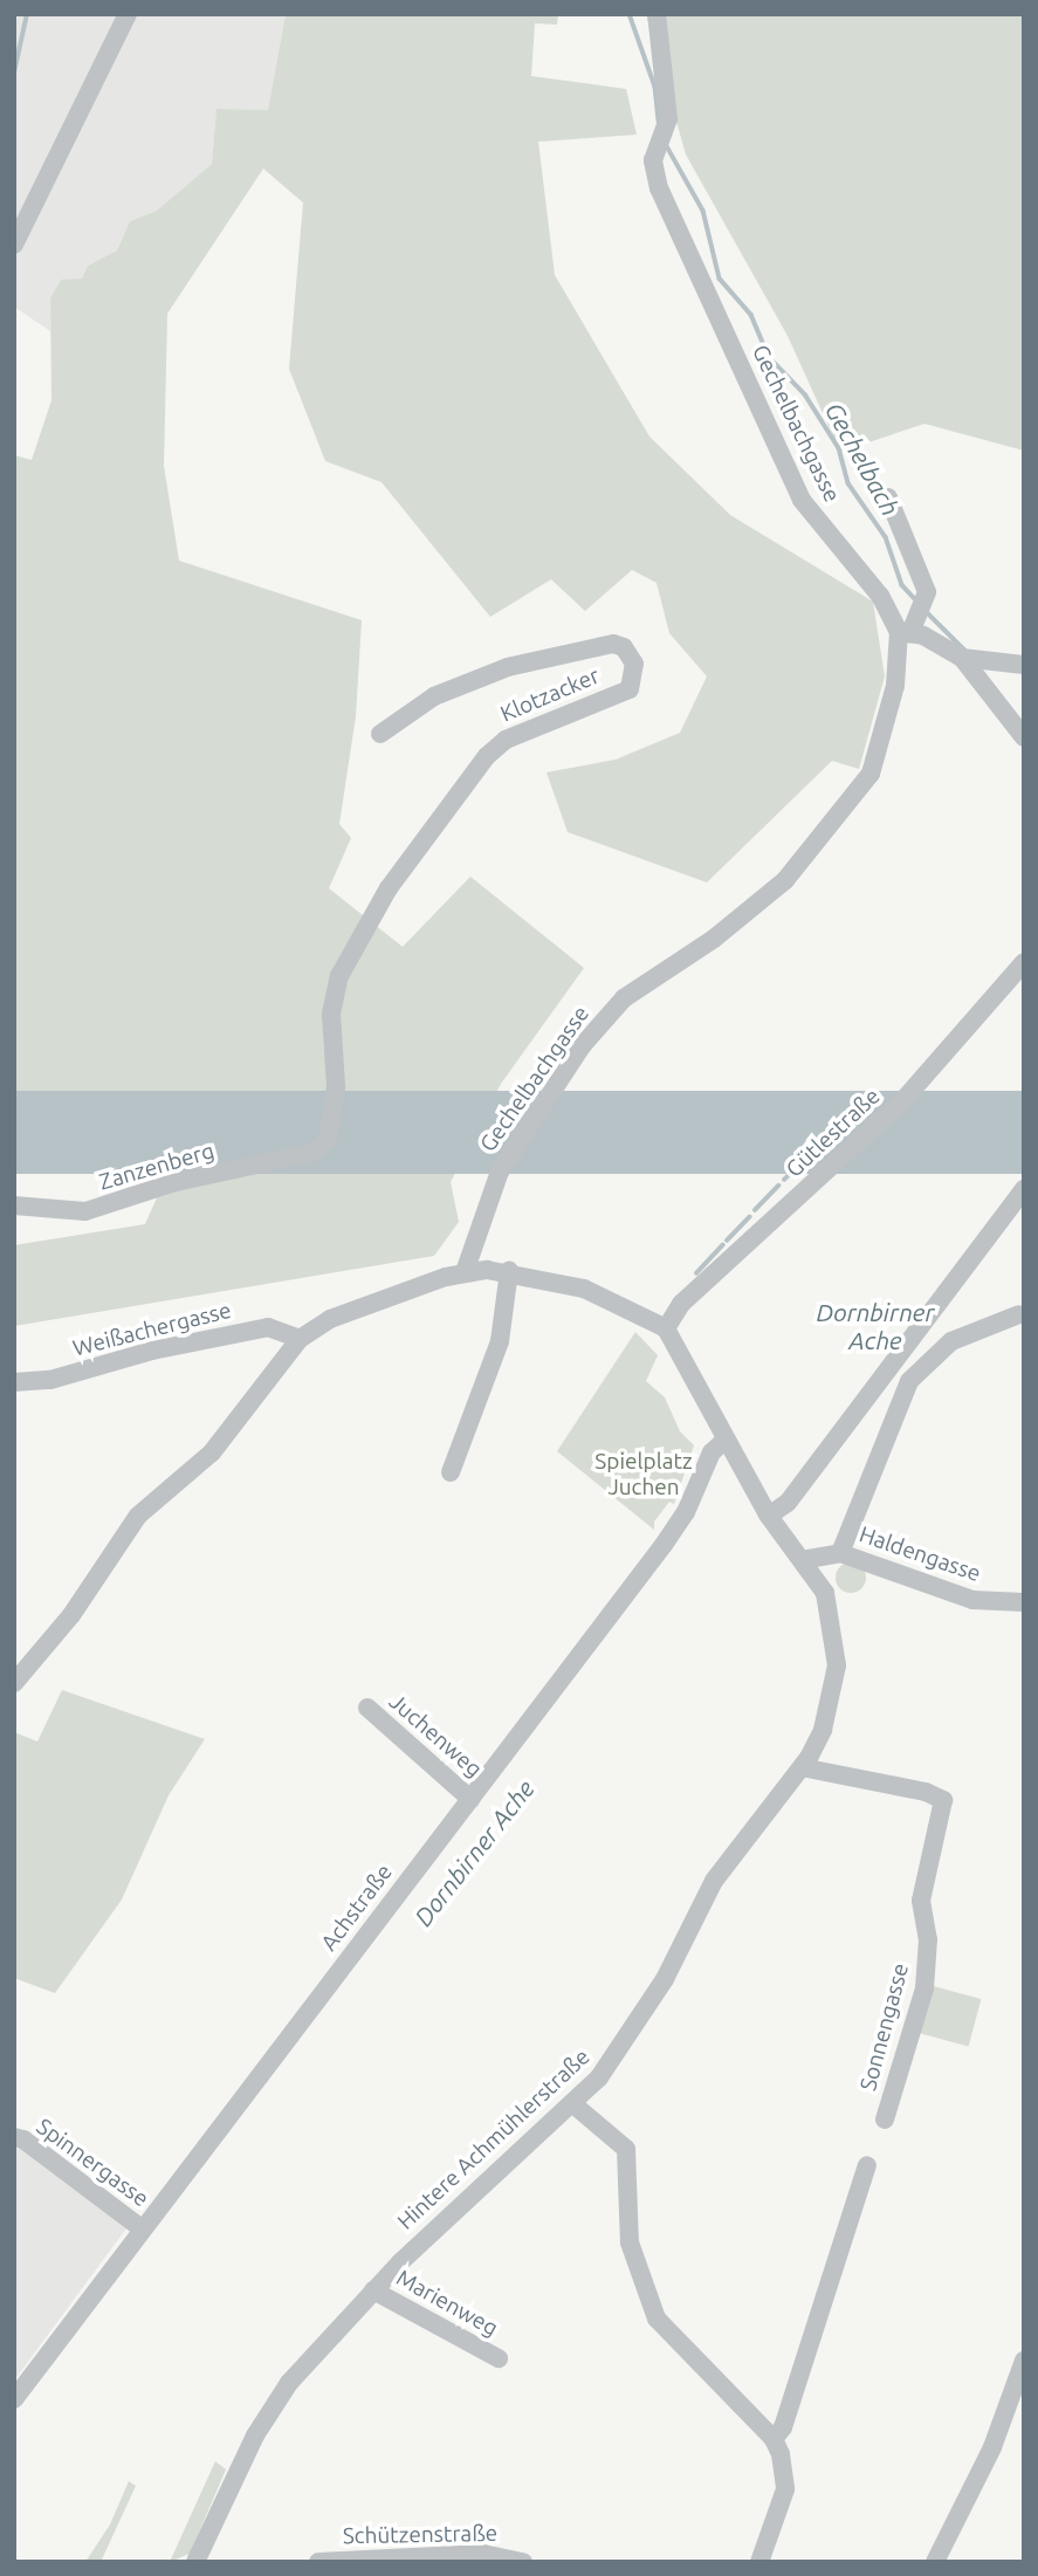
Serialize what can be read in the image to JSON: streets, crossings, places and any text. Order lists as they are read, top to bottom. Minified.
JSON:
{"streets":{"street":["Gechelbachgasse","Klotzacker","Gütlestraße","Zanzenberg","Weißachergasse","Haldengasse","Juchenweg","Achstraße","Sonnengasse","Hintere Achmühlerstraße","Spinnergasse","Marienweg","Schützenstraße"]},"crossings":[["Klotzacker","Zanzenberg"],["Gütlestraße","Hintere Achmühlerstraße"],["Haldengasse","Hintere Achmühlerstraße"],["Juchenweg","Achstraße"],["Achstraße","Hintere Achmühlerstraße"],["Achstraße","Spinnergasse"],["Sonnengasse","Hintere Achmühlerstraße"],["Hintere Achmühlerstraße","Marienweg"]],"water":["Gechelbach","Dornbirner Ache"],"parks":["Spielplatz Juchen"]}
